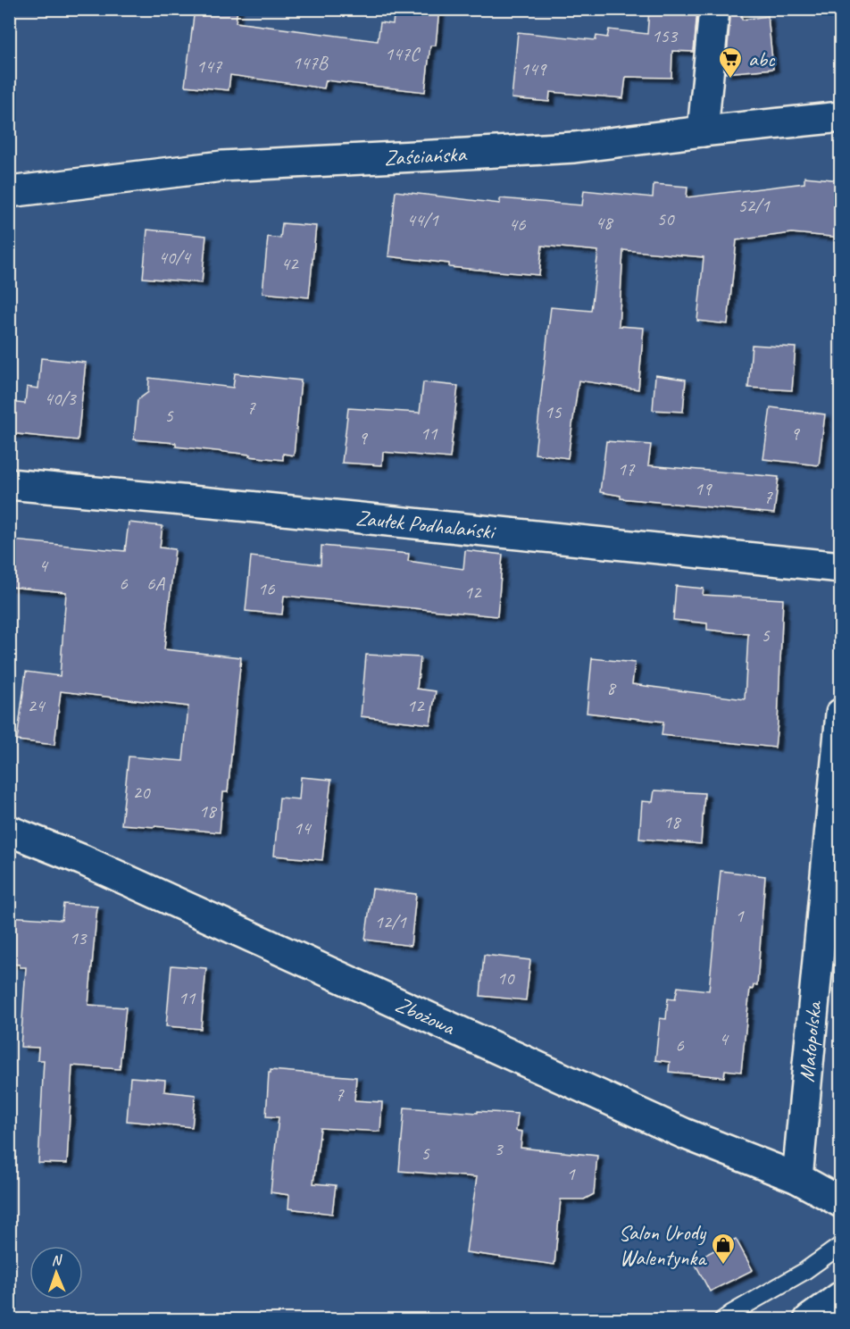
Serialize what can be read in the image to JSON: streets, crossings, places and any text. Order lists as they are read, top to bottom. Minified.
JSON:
{"streets":{"main road":["Zaściańska","Zaułek Podhalański","Zbożowa","Małopolska"]},"crossings":[["Zbożowa","Małopolska"]],"places":{"supermarket":["abc"],"shop":["Salon Urody Walentynka"]},"house_numbers":["153","147C","147B","147","149","52/1","50","44/1","48","46","40/4","42","40/3","7","15","5","11","9","9","17","19","7","4","6","6A","16","12","5","8","24","12","20","18","18","14","1","12/1","13","10","11","4","6","7","3","5","1"],"north":"top"}
